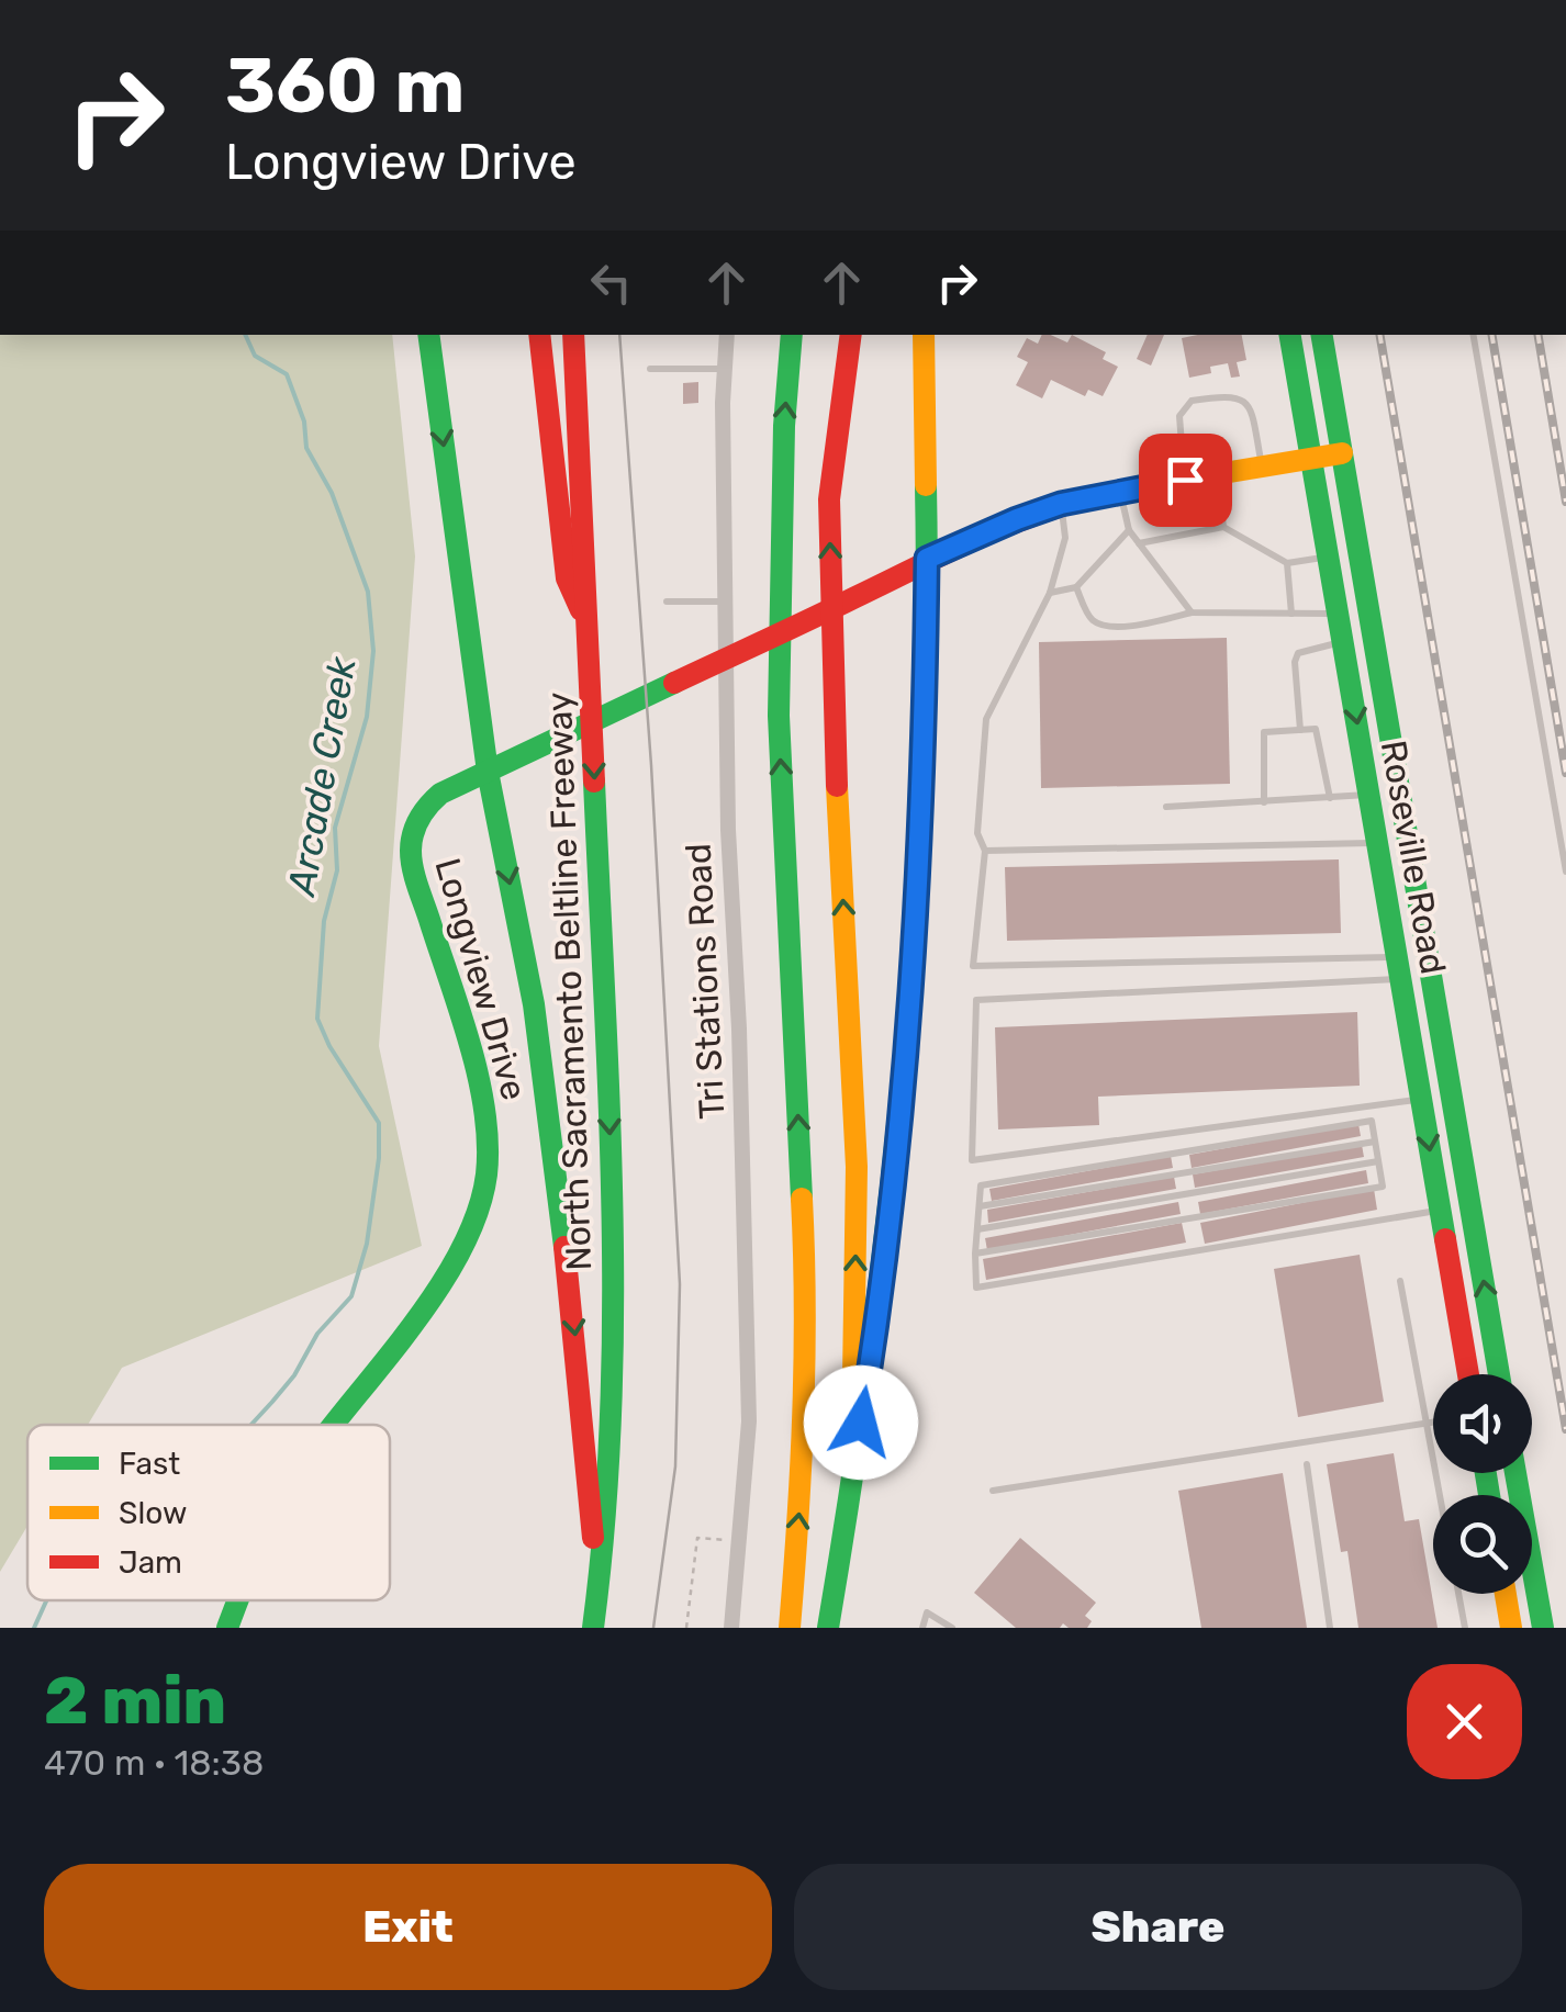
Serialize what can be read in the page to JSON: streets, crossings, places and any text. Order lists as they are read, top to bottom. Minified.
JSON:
{"streets":{"main road":["Roseville Road","Longview Drive","North Sacramento Beltline Freeway"],"street":["Tri Stations Road"]},"crossings":[["Roseville Road","Longview Drive"]],"water":["Arcade Creek"],"legend":["Fast","Slow","Jam"],"page":{"turn":["360 m","Longview Drive"],"heading":["2 min","470 m · 18:38"],"buttons":["Exit","Share"]}}
